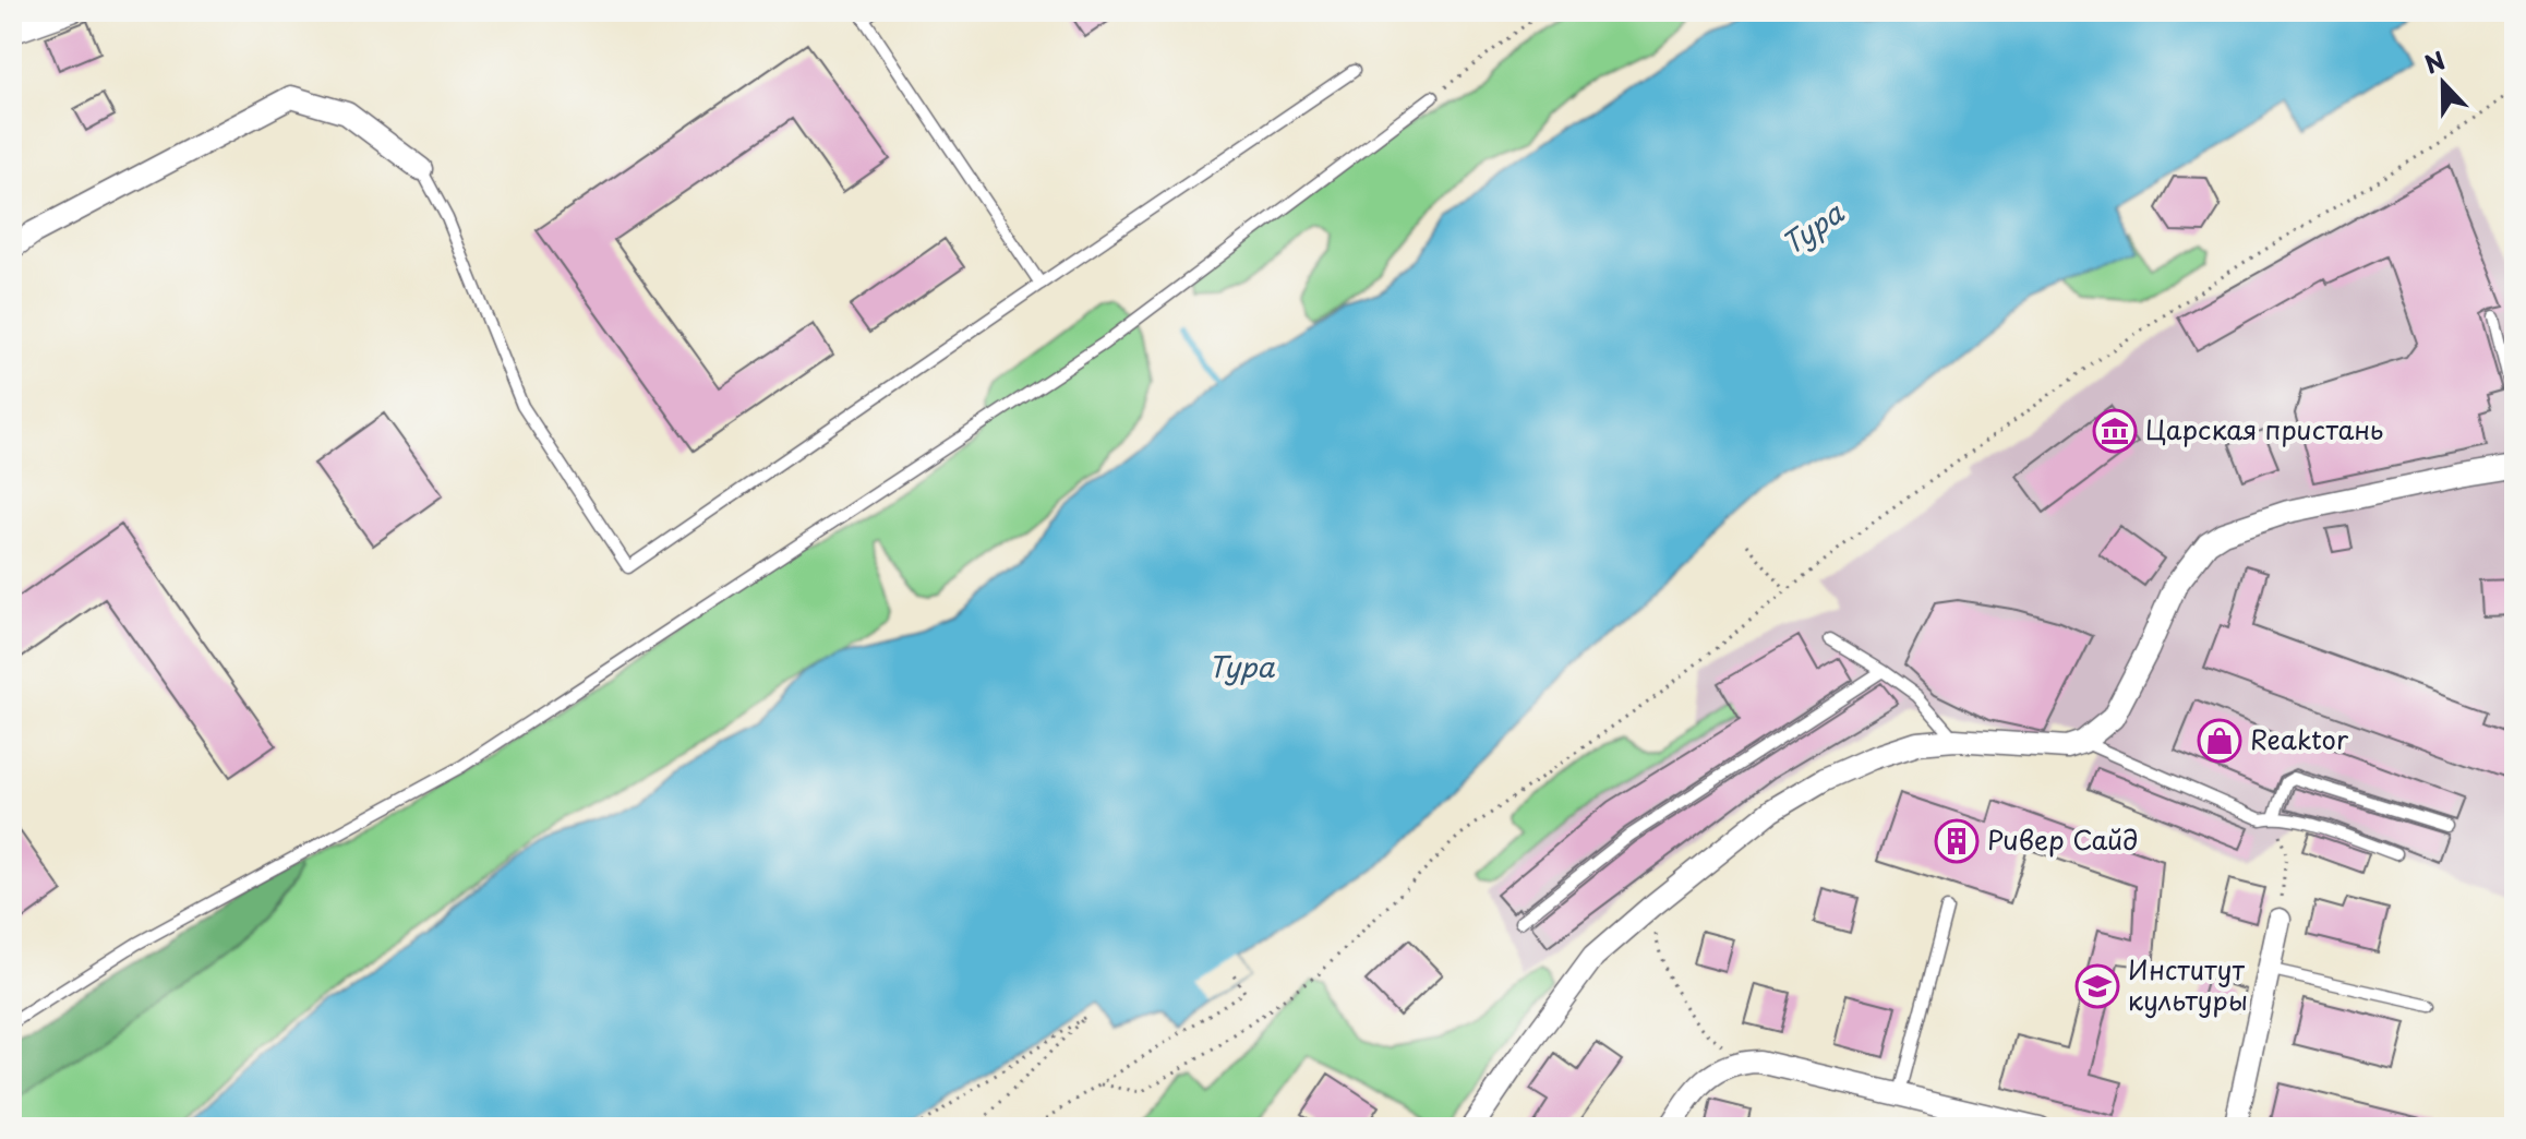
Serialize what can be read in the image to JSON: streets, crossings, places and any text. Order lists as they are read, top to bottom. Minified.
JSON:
{"water":["Тура"],"places":{"museum":["Царская пристань"],"shop":["Reaktor"],"building":["Ривер Сайд"],"school or university":["Институт культуры"]},"north":"top"}
